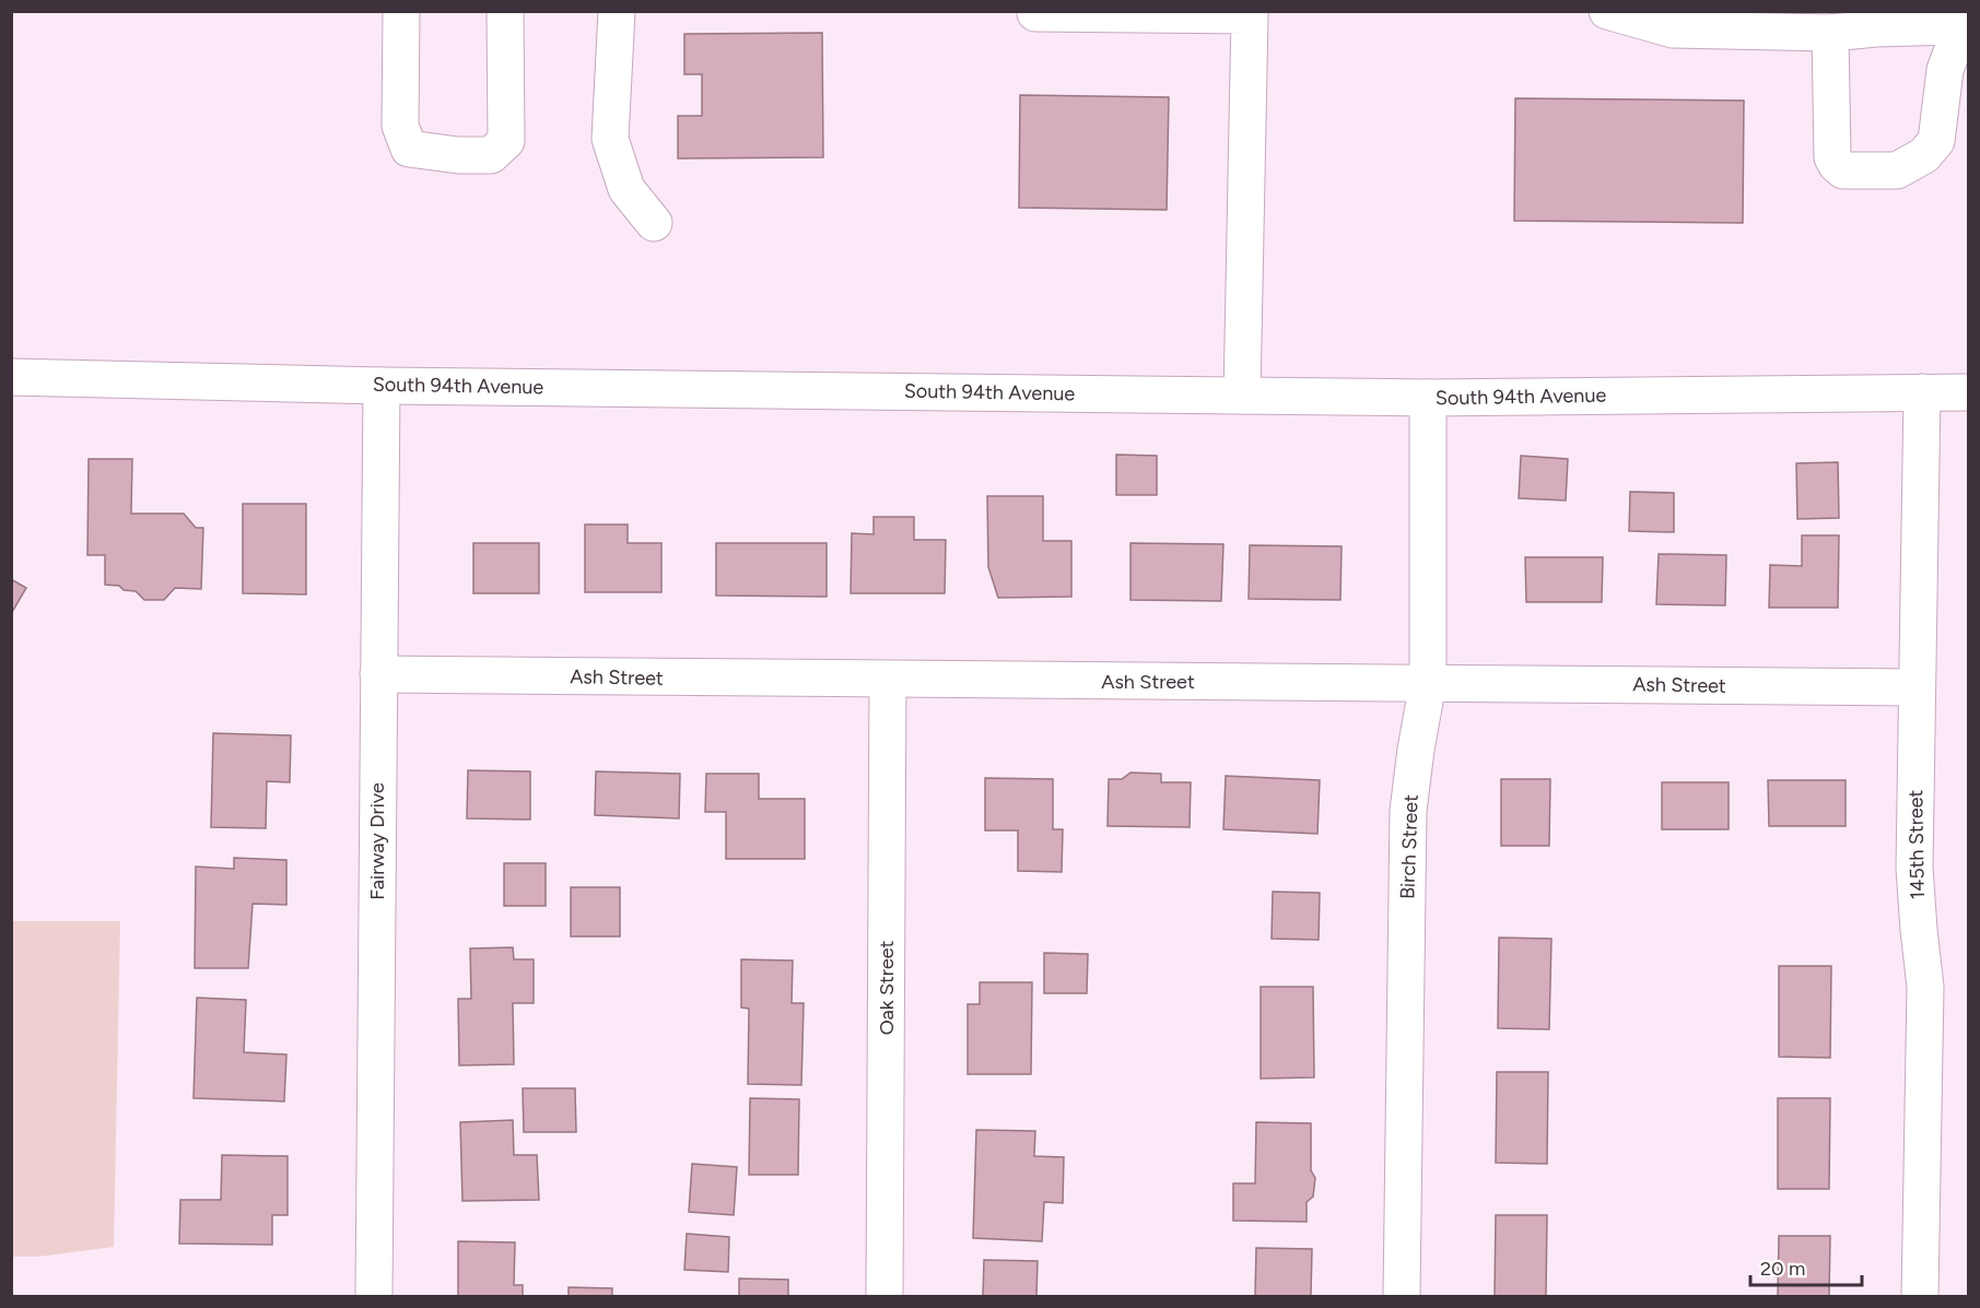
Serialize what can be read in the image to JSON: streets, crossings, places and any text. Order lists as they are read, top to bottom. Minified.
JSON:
{"streets":{"street":["South 94th Avenue","Ash Street","Fairway Drive","145th Street","Birch Street","Oak Street"]},"crossings":[["South 94th Avenue","Fairway Drive"],["South 94th Avenue","145th Street"],["South 94th Avenue","Birch Street"],["Ash Street","Fairway Drive"],["Ash Street","145th Street"],["Ash Street","Birch Street"],["Ash Street","Oak Street"]],"scale_bar":"20 m"}
